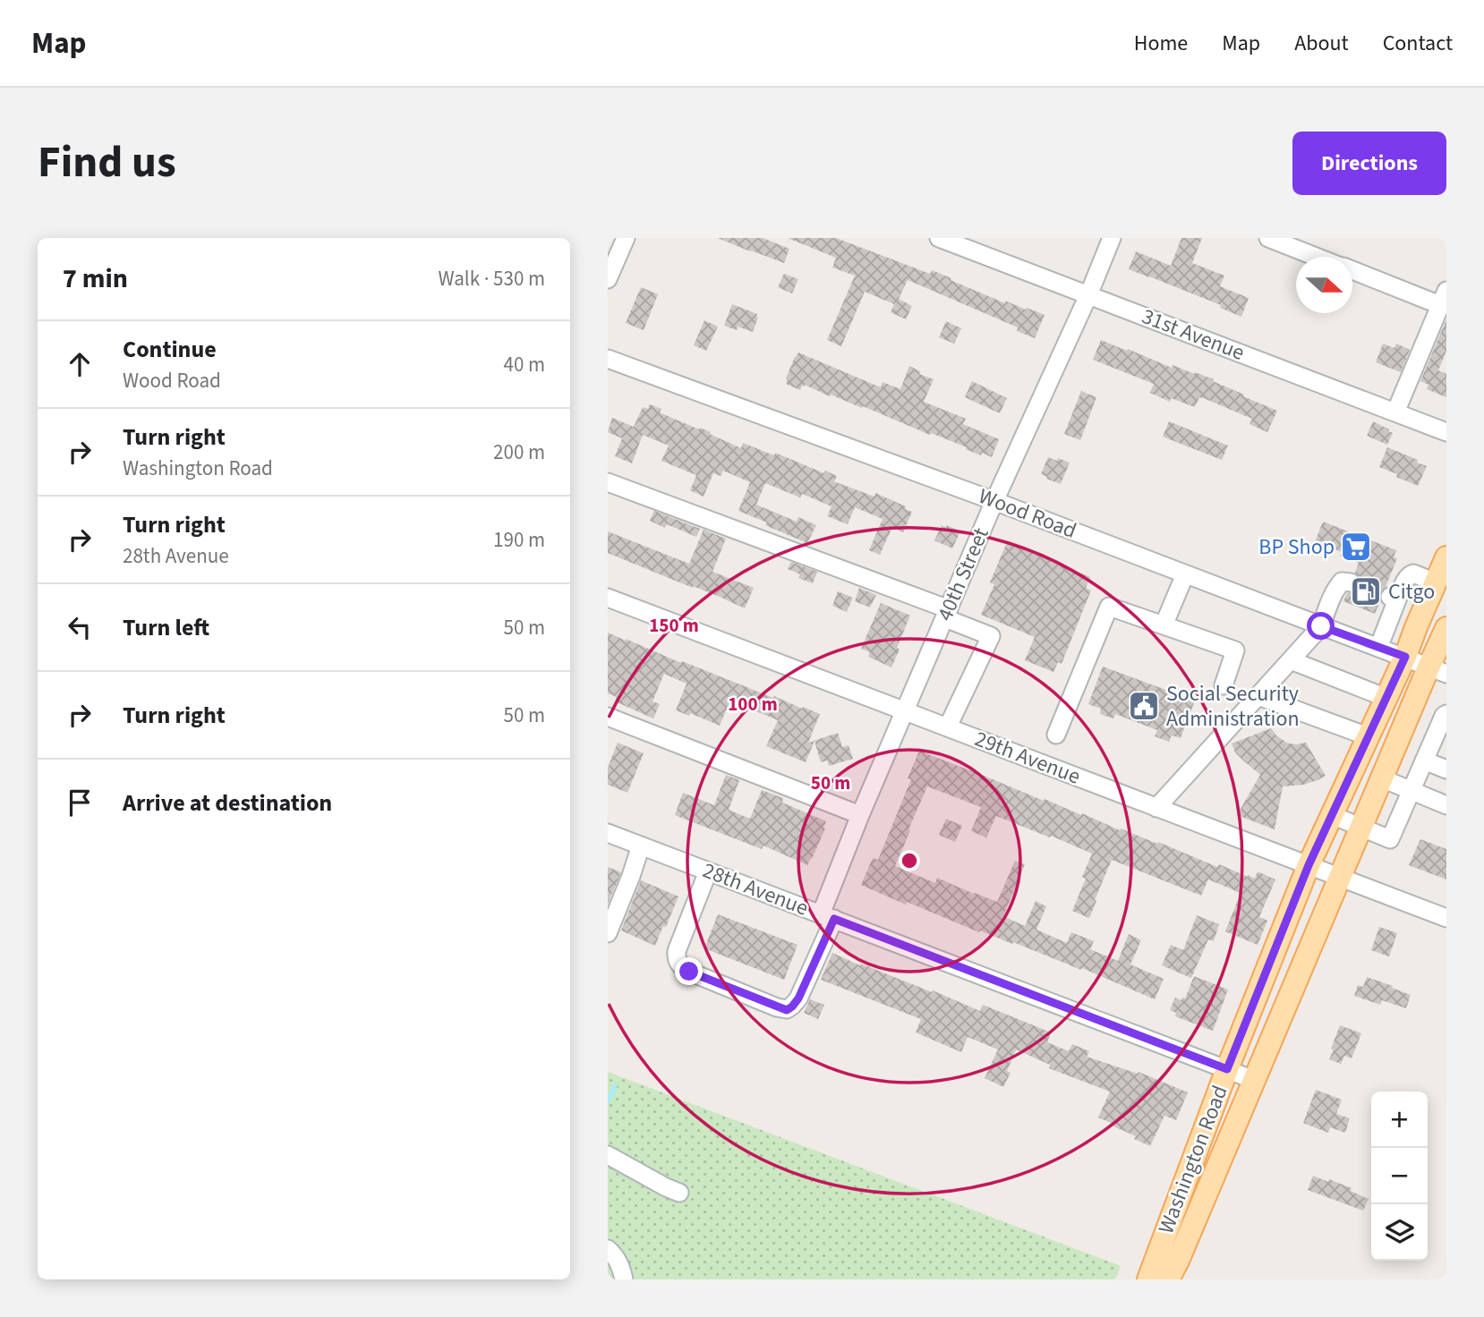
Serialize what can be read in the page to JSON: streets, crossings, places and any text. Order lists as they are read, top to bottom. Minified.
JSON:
{"streets":{"main road":["Washington Road"],"street":["31st Avenue","Wood Road","40th Street","29th Avenue","28th Avenue"]},"crossings":[["31st Avenue","40th Street"],["Wood Road","40th Street"],["Wood Road","Washington Road"],["40th Street","29th Avenue"],["40th Street","28th Avenue"],["29th Avenue","Washington Road"],["28th Avenue","Washington Road"]],"places":{"supermarket":["BP Shop"],"fuel station":["Citgo"],"public building":["Social Security Administration"]},"north":"right","page":{"header":"Map","nav":["Home","Map","About","Contact"],"title":"Find us","buttons":"Directions","heading":["7 min","Walk · 530 m"],"list":[["Continue","Wood Road","40 m"],["Turn right","Washington Road","200 m"],["Turn right","28th Avenue","190 m"],["Turn left","50 m"],["Turn right","50 m"],"Arrive at destination"],"map_buttons":["+","−"]},"rings":["150 m","100 m","50 m"]}
